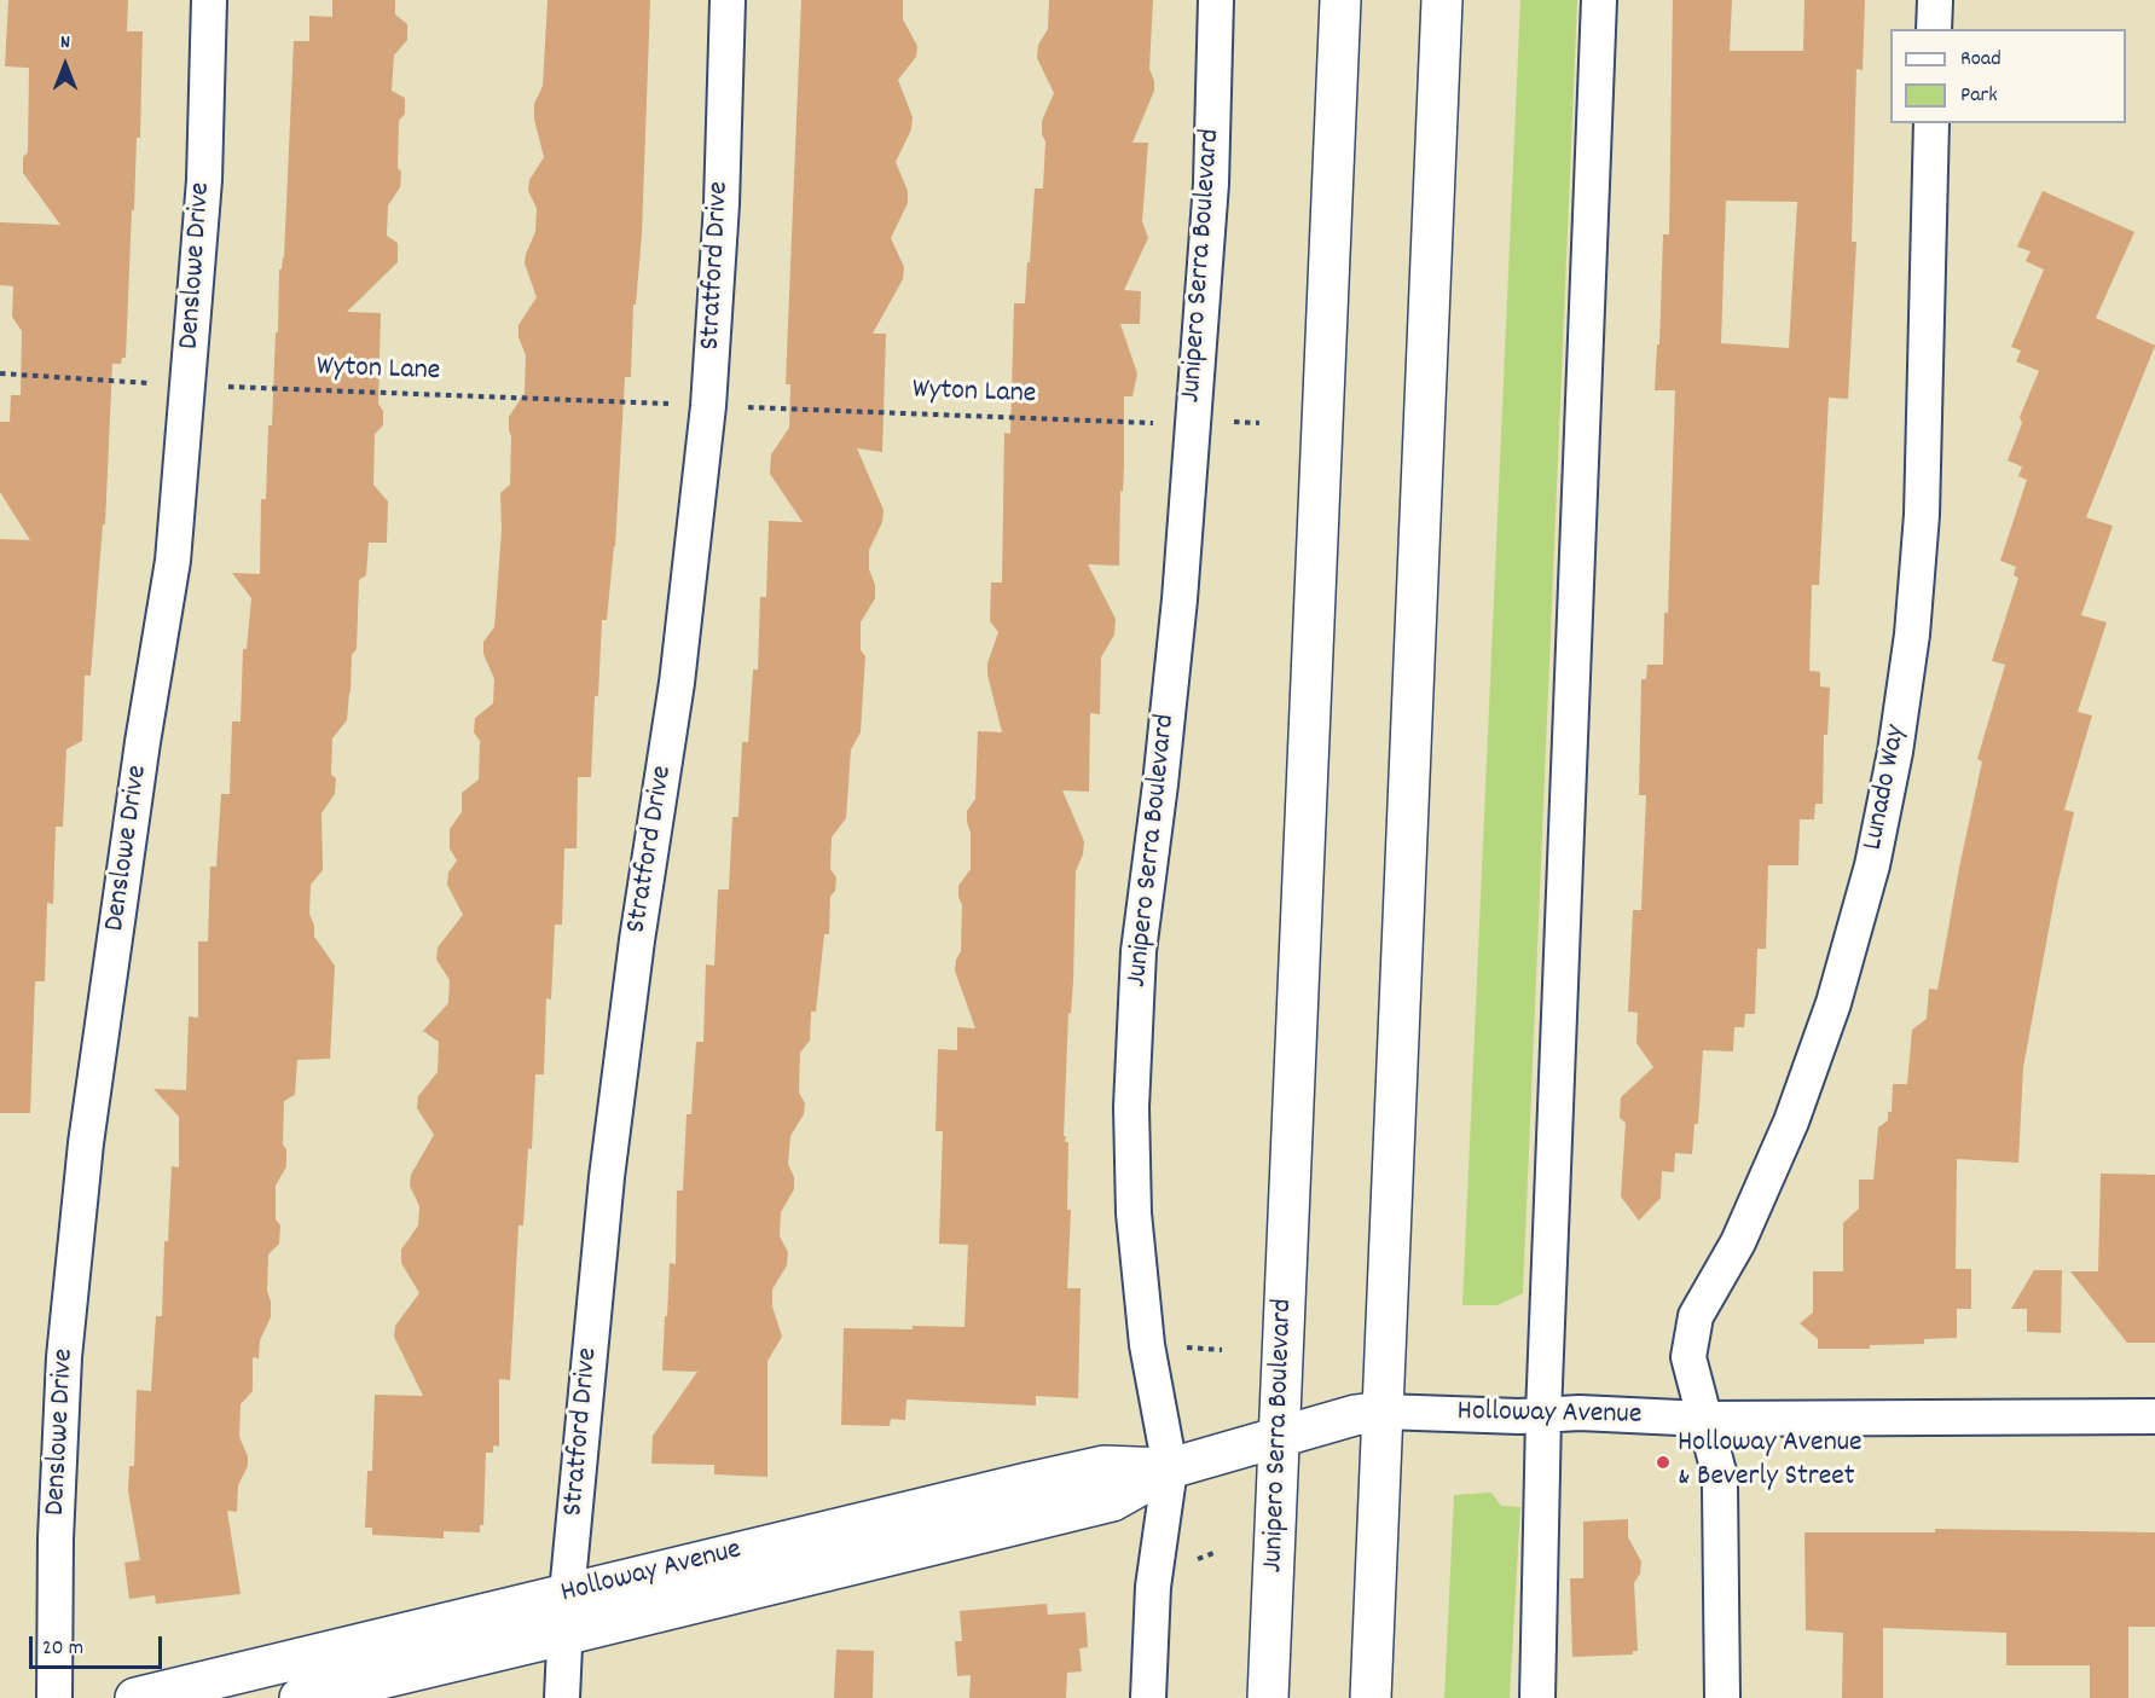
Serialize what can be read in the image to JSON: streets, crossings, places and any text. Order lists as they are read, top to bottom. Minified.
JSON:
{"streets":{"main road":["Junipero Serra Boulevard","Holloway Avenue"],"street":["Denslowe Drive","Stratford Drive","Lunado Way"],"path":["Wyton Lane"]},"crossings":[["Stratford Drive","Holloway Avenue"],["Junipero Serra Boulevard","Wyton Lane"],["Junipero Serra Boulevard","Holloway Avenue"],["Lunado Way","Holloway Avenue"]],"places":["Holloway Avenue & Beverly Street"],"legend":["Road","Park"],"scale_bar":"20 m","north":"top"}
